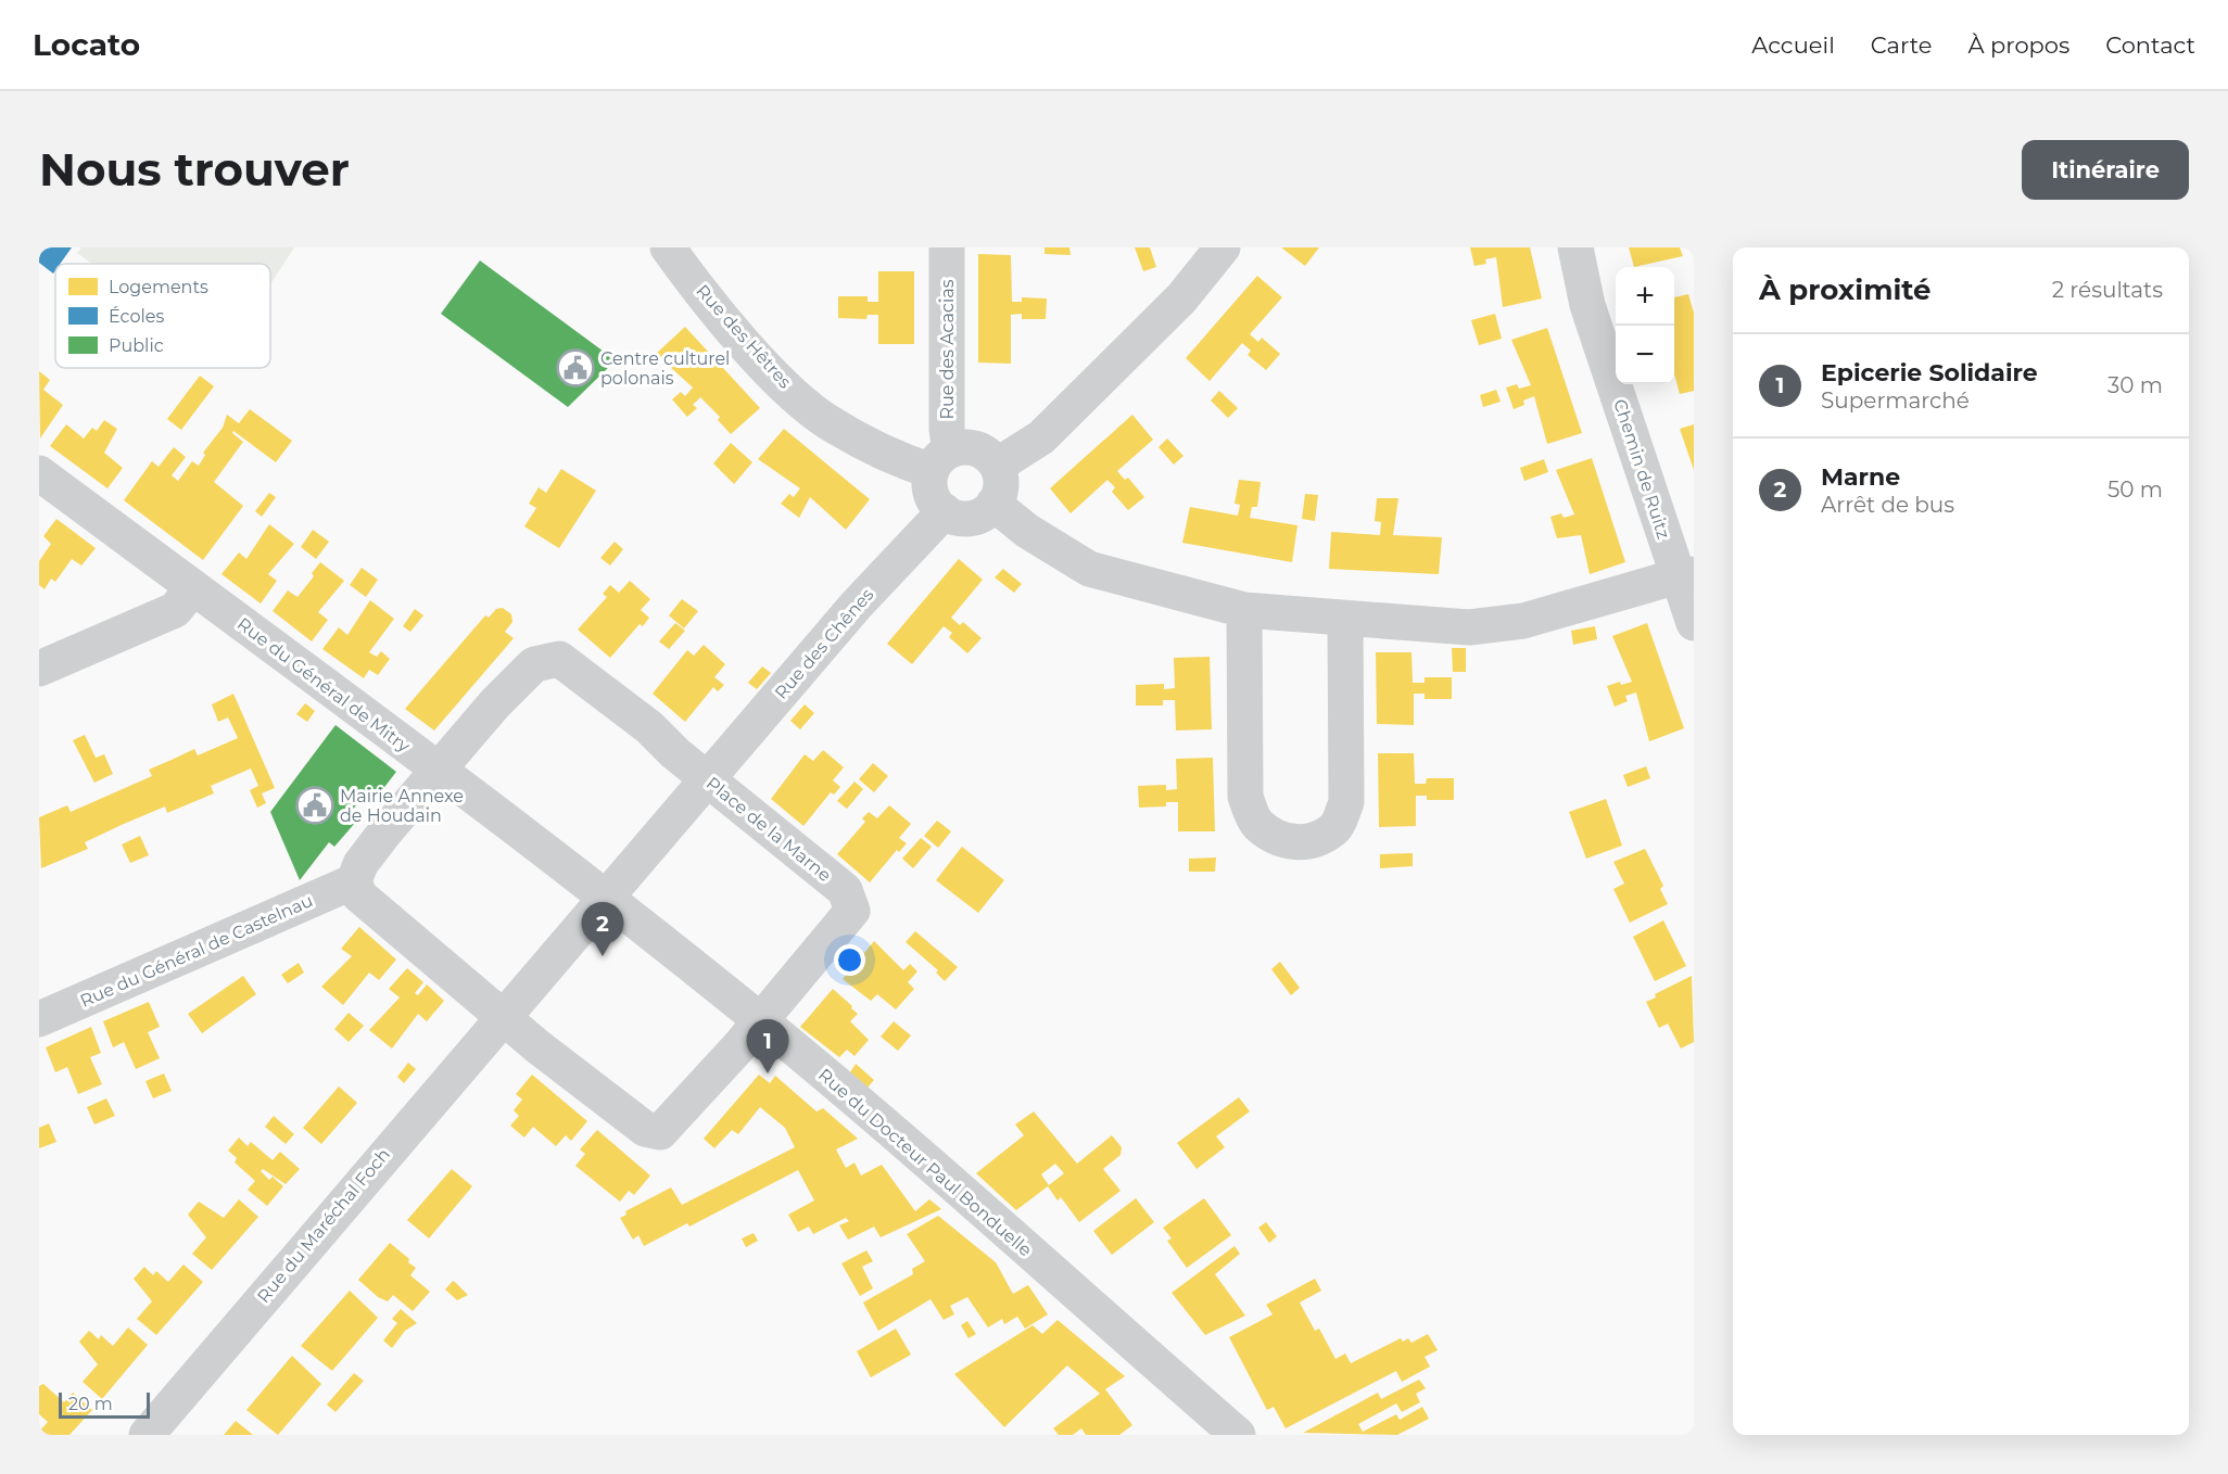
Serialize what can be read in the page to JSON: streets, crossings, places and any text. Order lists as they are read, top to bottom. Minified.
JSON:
{"streets":{"street":["Rue des Hêtres","Rue des Acacias","Chemin de Ruitz","Rue des Chênes","Rue du Général de Mitry","Place de la Marne","Rue du Général de Castelnau","Rue du Docteur Paul Bonduelle","Rue du Maréchal Foch"]},"crossings":[["Rue des Hêtres","Rue des Acacias"],["Rue des Hêtres","Rue des Chênes"],["Rue des Acacias","Rue des Chênes"],["Rue des Chênes","Rue du Général de Mitry"],["Rue des Chênes","Place de la Marne"],["Rue des Chênes","Rue du Docteur Paul Bonduelle"],["Rue des Chênes","Rue du Maréchal Foch"],["Rue du Général de Mitry","Place de la Marne"],["Rue du Général de Mitry","Rue du Docteur Paul Bonduelle"],["Rue du Général de Mitry","Rue du Maréchal Foch"],["Place de la Marne","Rue du Général de Castelnau"],["Place de la Marne","Rue du Docteur Paul Bonduelle"],["Place de la Marne","Rue du Maréchal Foch"],["Rue du Docteur Paul Bonduelle","Rue du Maréchal Foch"]],"places":{"public building":["Centre culturel polonais","Mairie Annexe de Houdain"]},"legend":["Logements","Écoles","Public"],"scale_bar":"20 m","page":{"header":"Locato","nav":["Accueil","Carte","À propos","Contact"],"buttons":"Itinéraire","title":"Nous trouver","heading":["À proximité","2 résultats"],"map_buttons":["+","−"],"list":[{"mark":"1","name":"Epicerie Solidaire","note":"Supermarché","value":"30 m"},{"mark":"2","name":"Marne","note":"Arrêt de bus","value":"50 m"}],"pins":["2","1"],"scale":"20 m"}}
